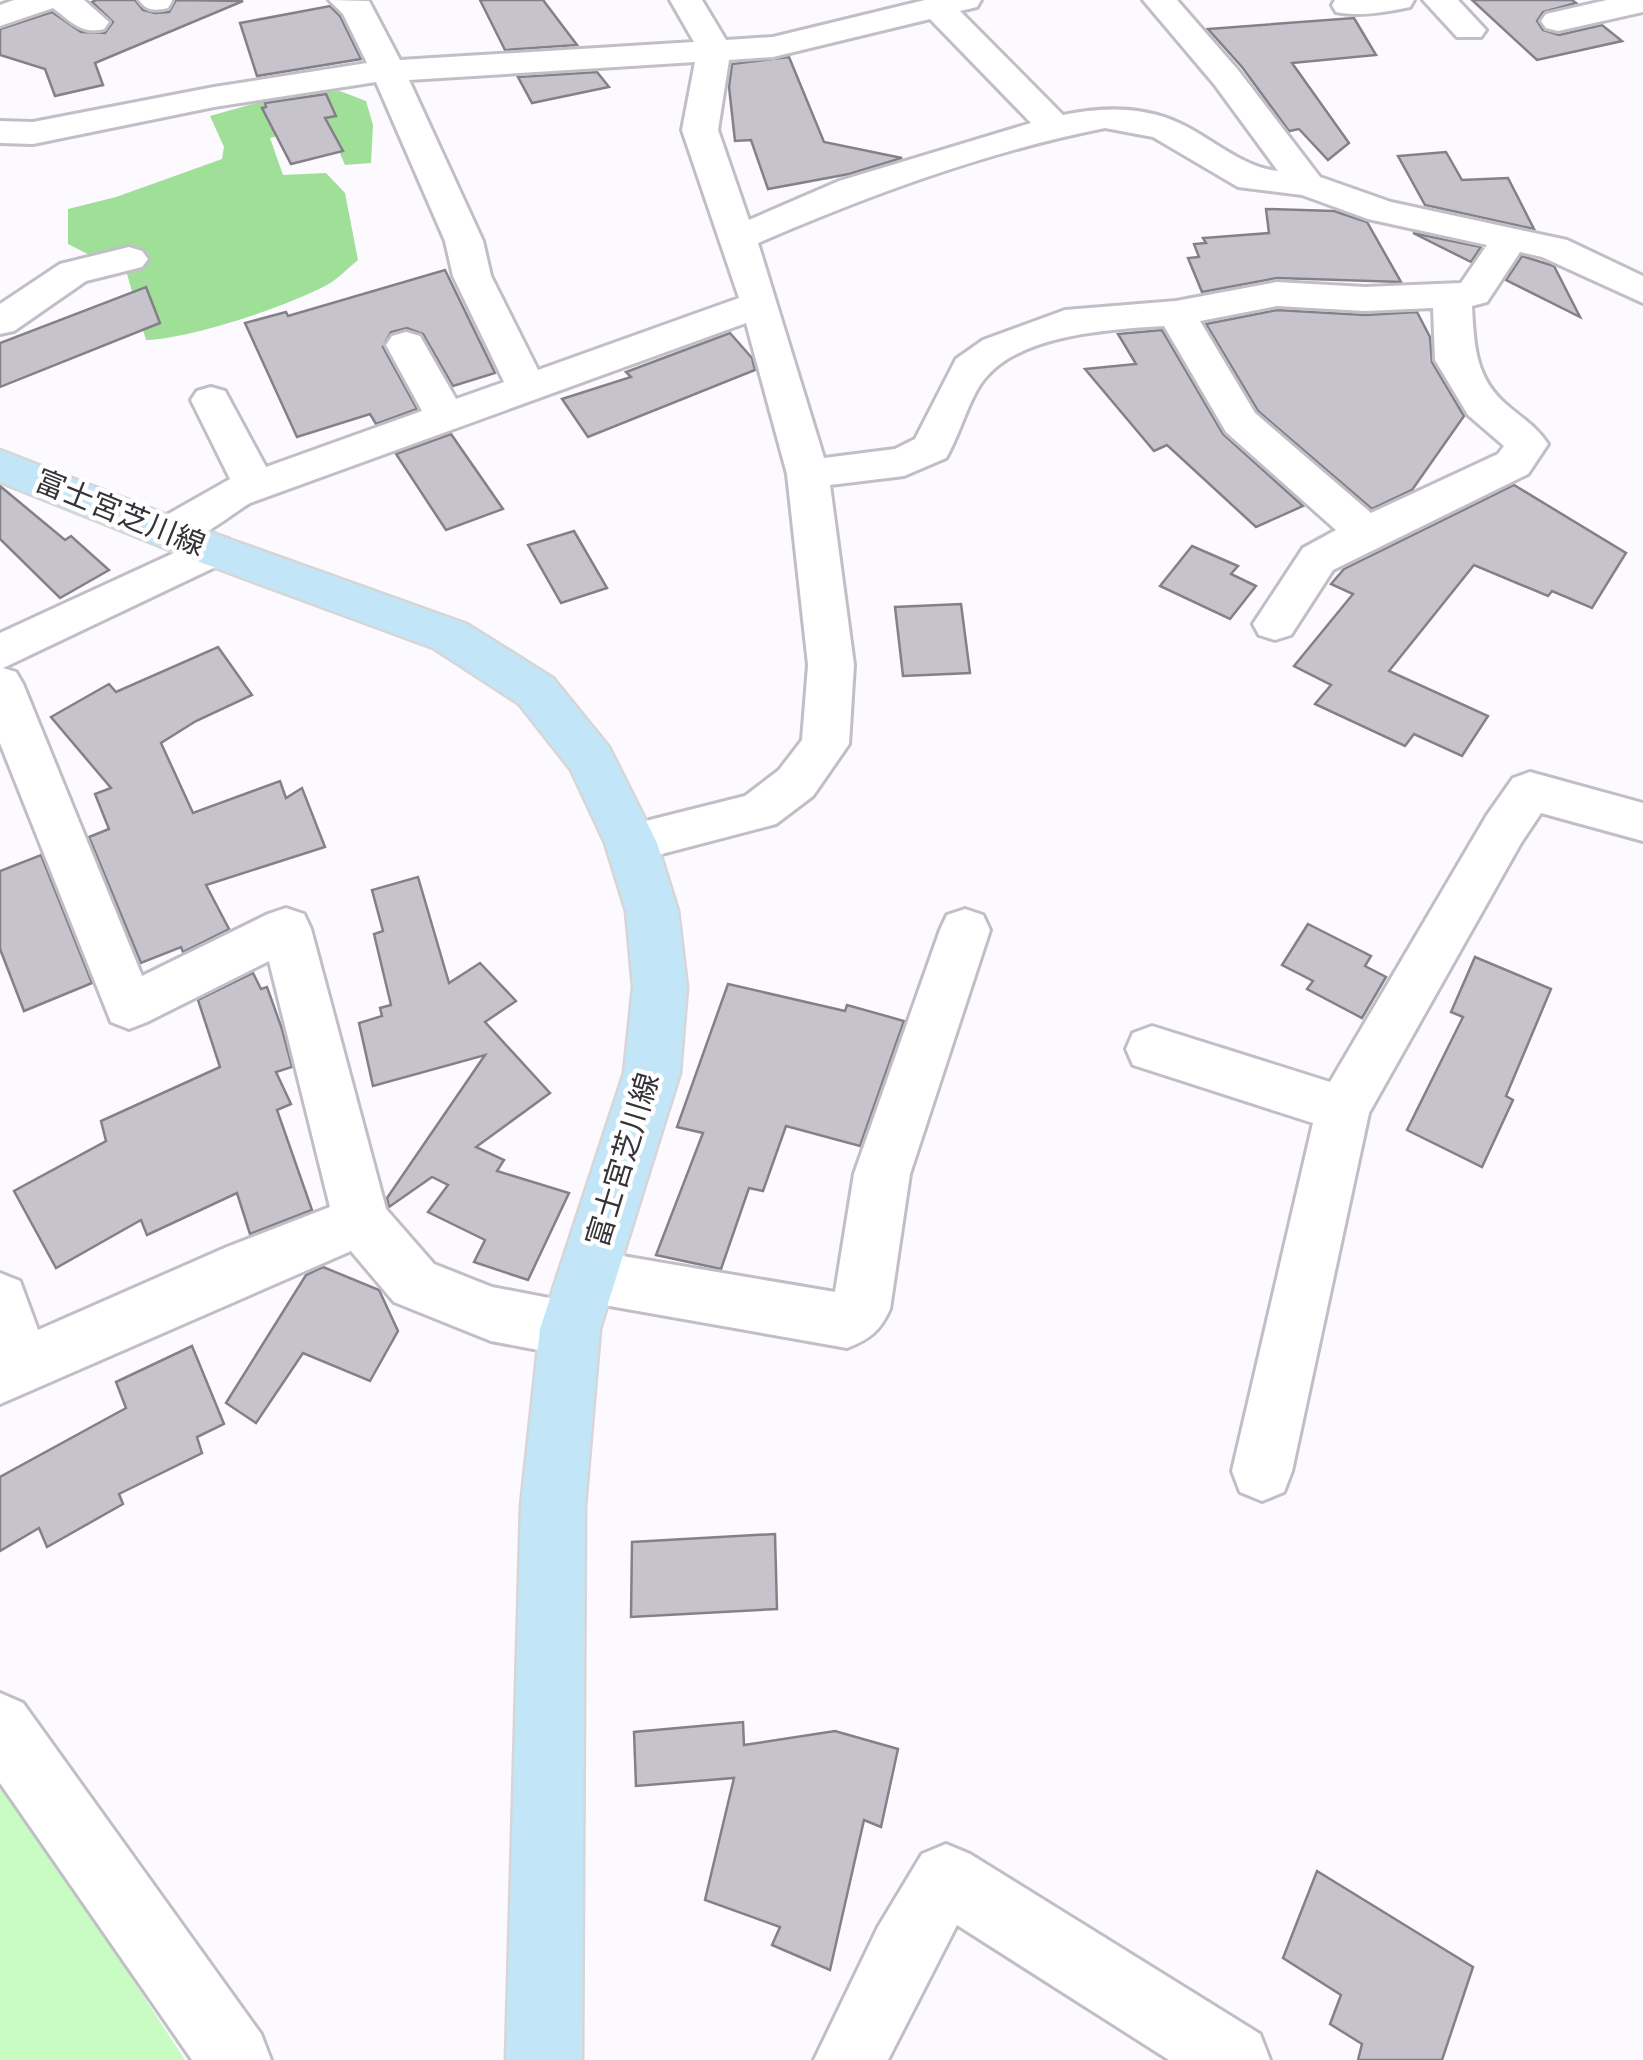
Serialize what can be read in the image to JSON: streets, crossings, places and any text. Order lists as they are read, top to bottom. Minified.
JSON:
{"streets":{"main road":["富士宮芝川線"]}}
